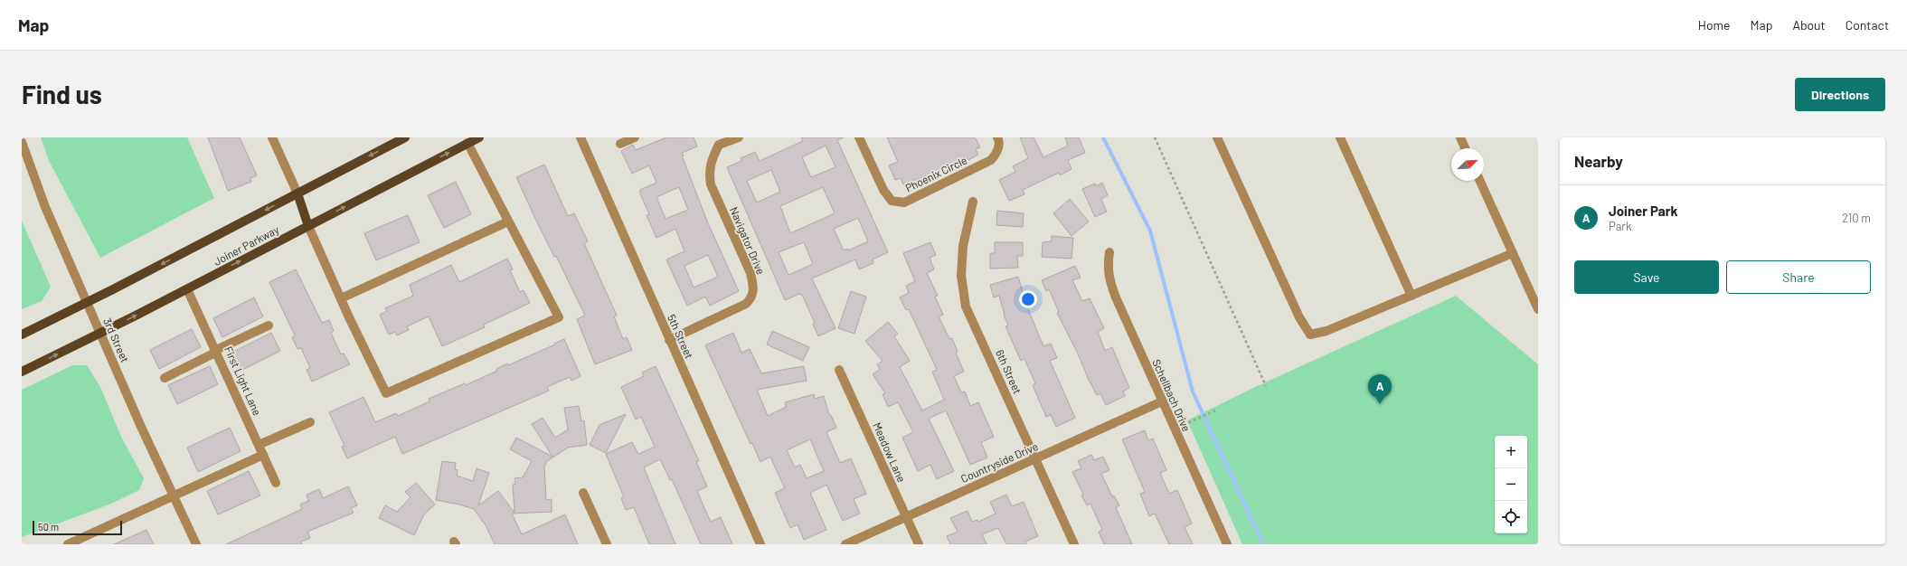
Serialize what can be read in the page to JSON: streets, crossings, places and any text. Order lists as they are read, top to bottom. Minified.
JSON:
{"streets":{"main road":["Joiner Parkway"],"street":["Phoenix Circle","Navigator Drive","5th Street","3rd Street","6th Street","First Light Lane","Schellbach Drive","Meadow Lane","Countryside Drive"]},"crossings":[["Navigator Drive","5th Street"],["Joiner Parkway","3rd Street"],["Joiner Parkway","First Light Lane"],["6th Street","Countryside Drive"],["Schellbach Drive","Countryside Drive"],["Meadow Lane","Countryside Drive"]],"scale_bar":"50 m","north":"top right","page":{"header":"Map","nav":["Home","Map","About","Contact"],"buttons":["Directions",["Save","Share"]],"title":"Find us","heading":"Nearby","list":[{"mark":"A","name":"Joiner Park","note":"Park","value":"210 m"}],"pins":"A","map_buttons":["+","−"],"scale":"50 m"}}
